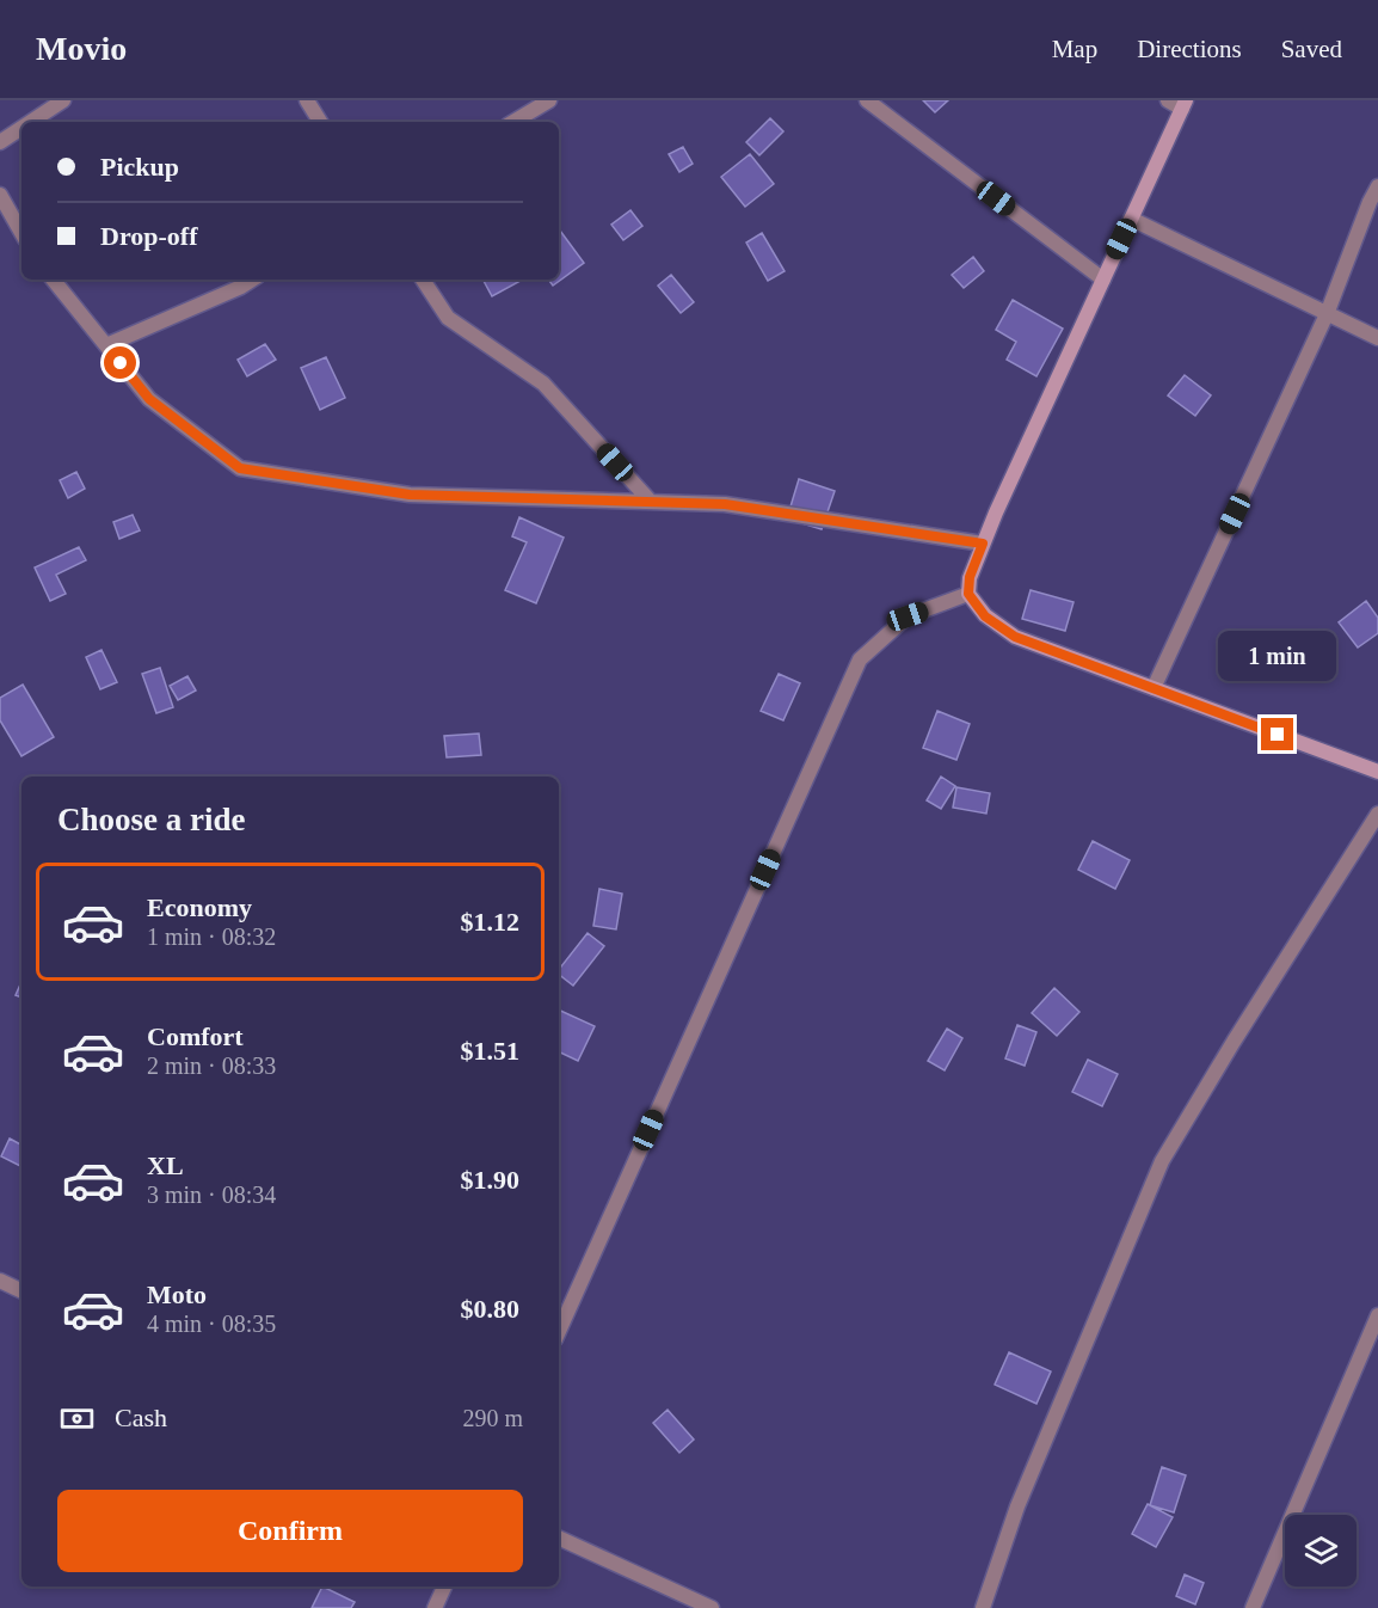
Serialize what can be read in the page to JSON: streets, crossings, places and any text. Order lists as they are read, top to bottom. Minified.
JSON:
{"page":{"header":"Movio","nav":["Map","Directions","Saved"],"banner":["Pickup","Drop-off"],"bubble":"1 min","heading":"Choose a ride","list":[{"name":"Economy","note":"1 min · 08:32","value":"$1.12"},{"name":"Comfort","note":"2 min · 08:33","value":"$1.51"},{"name":"XL","note":"3 min · 08:34","value":"$1.90"},{"name":"Moto","note":"4 min · 08:35","value":"$0.80"}],"pay":["Cash","290 m"],"buttons":"Confirm"}}
